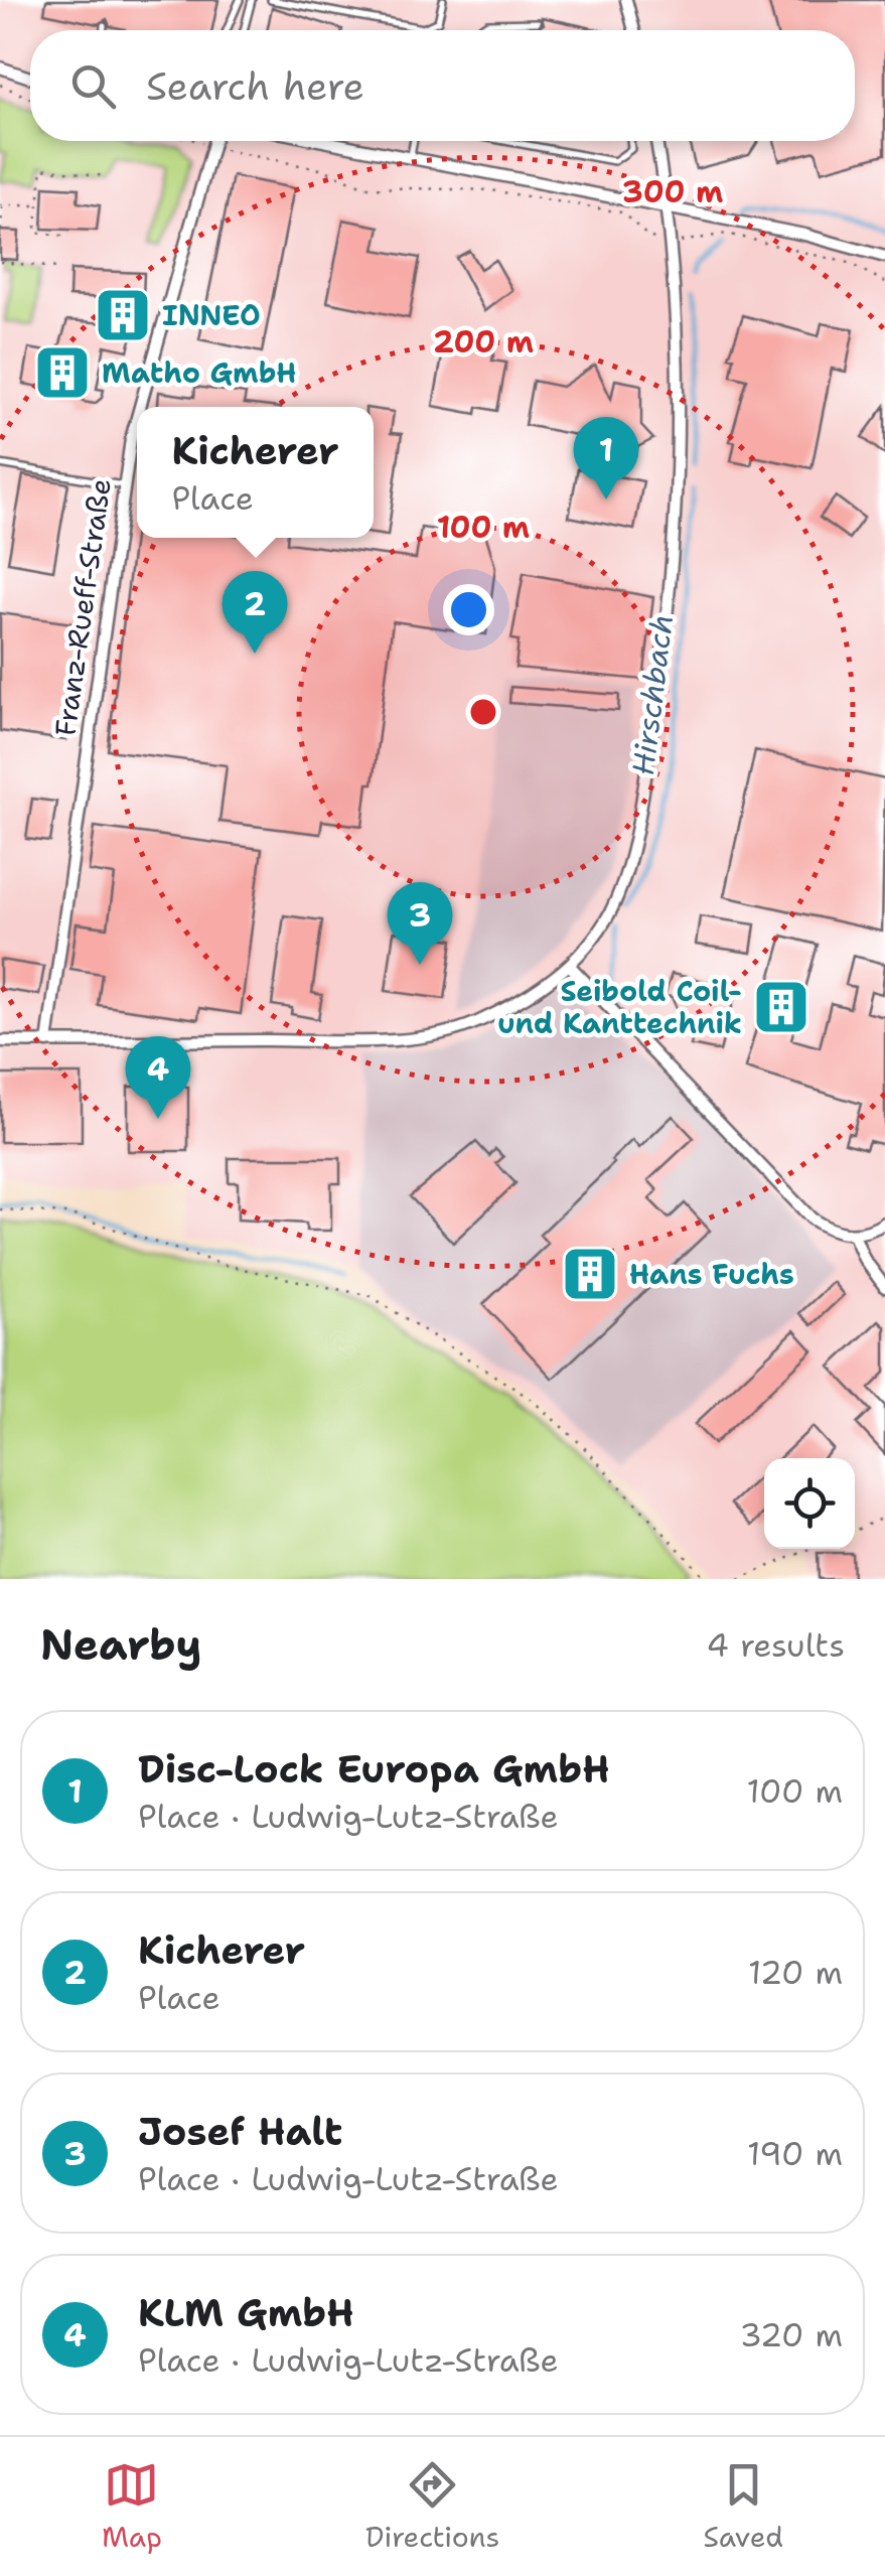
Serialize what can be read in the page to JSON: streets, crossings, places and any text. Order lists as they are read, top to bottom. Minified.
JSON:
{"streets":{"street":["Franz-Rueff-Straße"]},"water":["Hirschbach"],"places":{"building":["INNEO","Matho GmbH","Seibold Coil- und Kanttechnik","Hans Fuchs"]},"page":{"search":"Search here","popup":["Kicherer","Place"],"pins":["1","2","3","4"],"heading":["Nearby","4 results"],"list":[{"mark":"1","name":"Disc-Lock Europa GmbH","note":"Place · Ludwig-Lutz-Straße","value":"100 m"},{"mark":"2","name":"Kicherer","note":"Place","value":"120 m"},{"mark":"3","name":"Josef Halt","note":"Place · Ludwig-Lutz-Straße","value":"190 m"},{"mark":"4","name":"KLM GmbH","note":"Place · Ludwig-Lutz-Straße","value":"320 m"}],"nav":["Map","Directions","Saved"]},"rings":["300 m","200 m","100 m"]}
